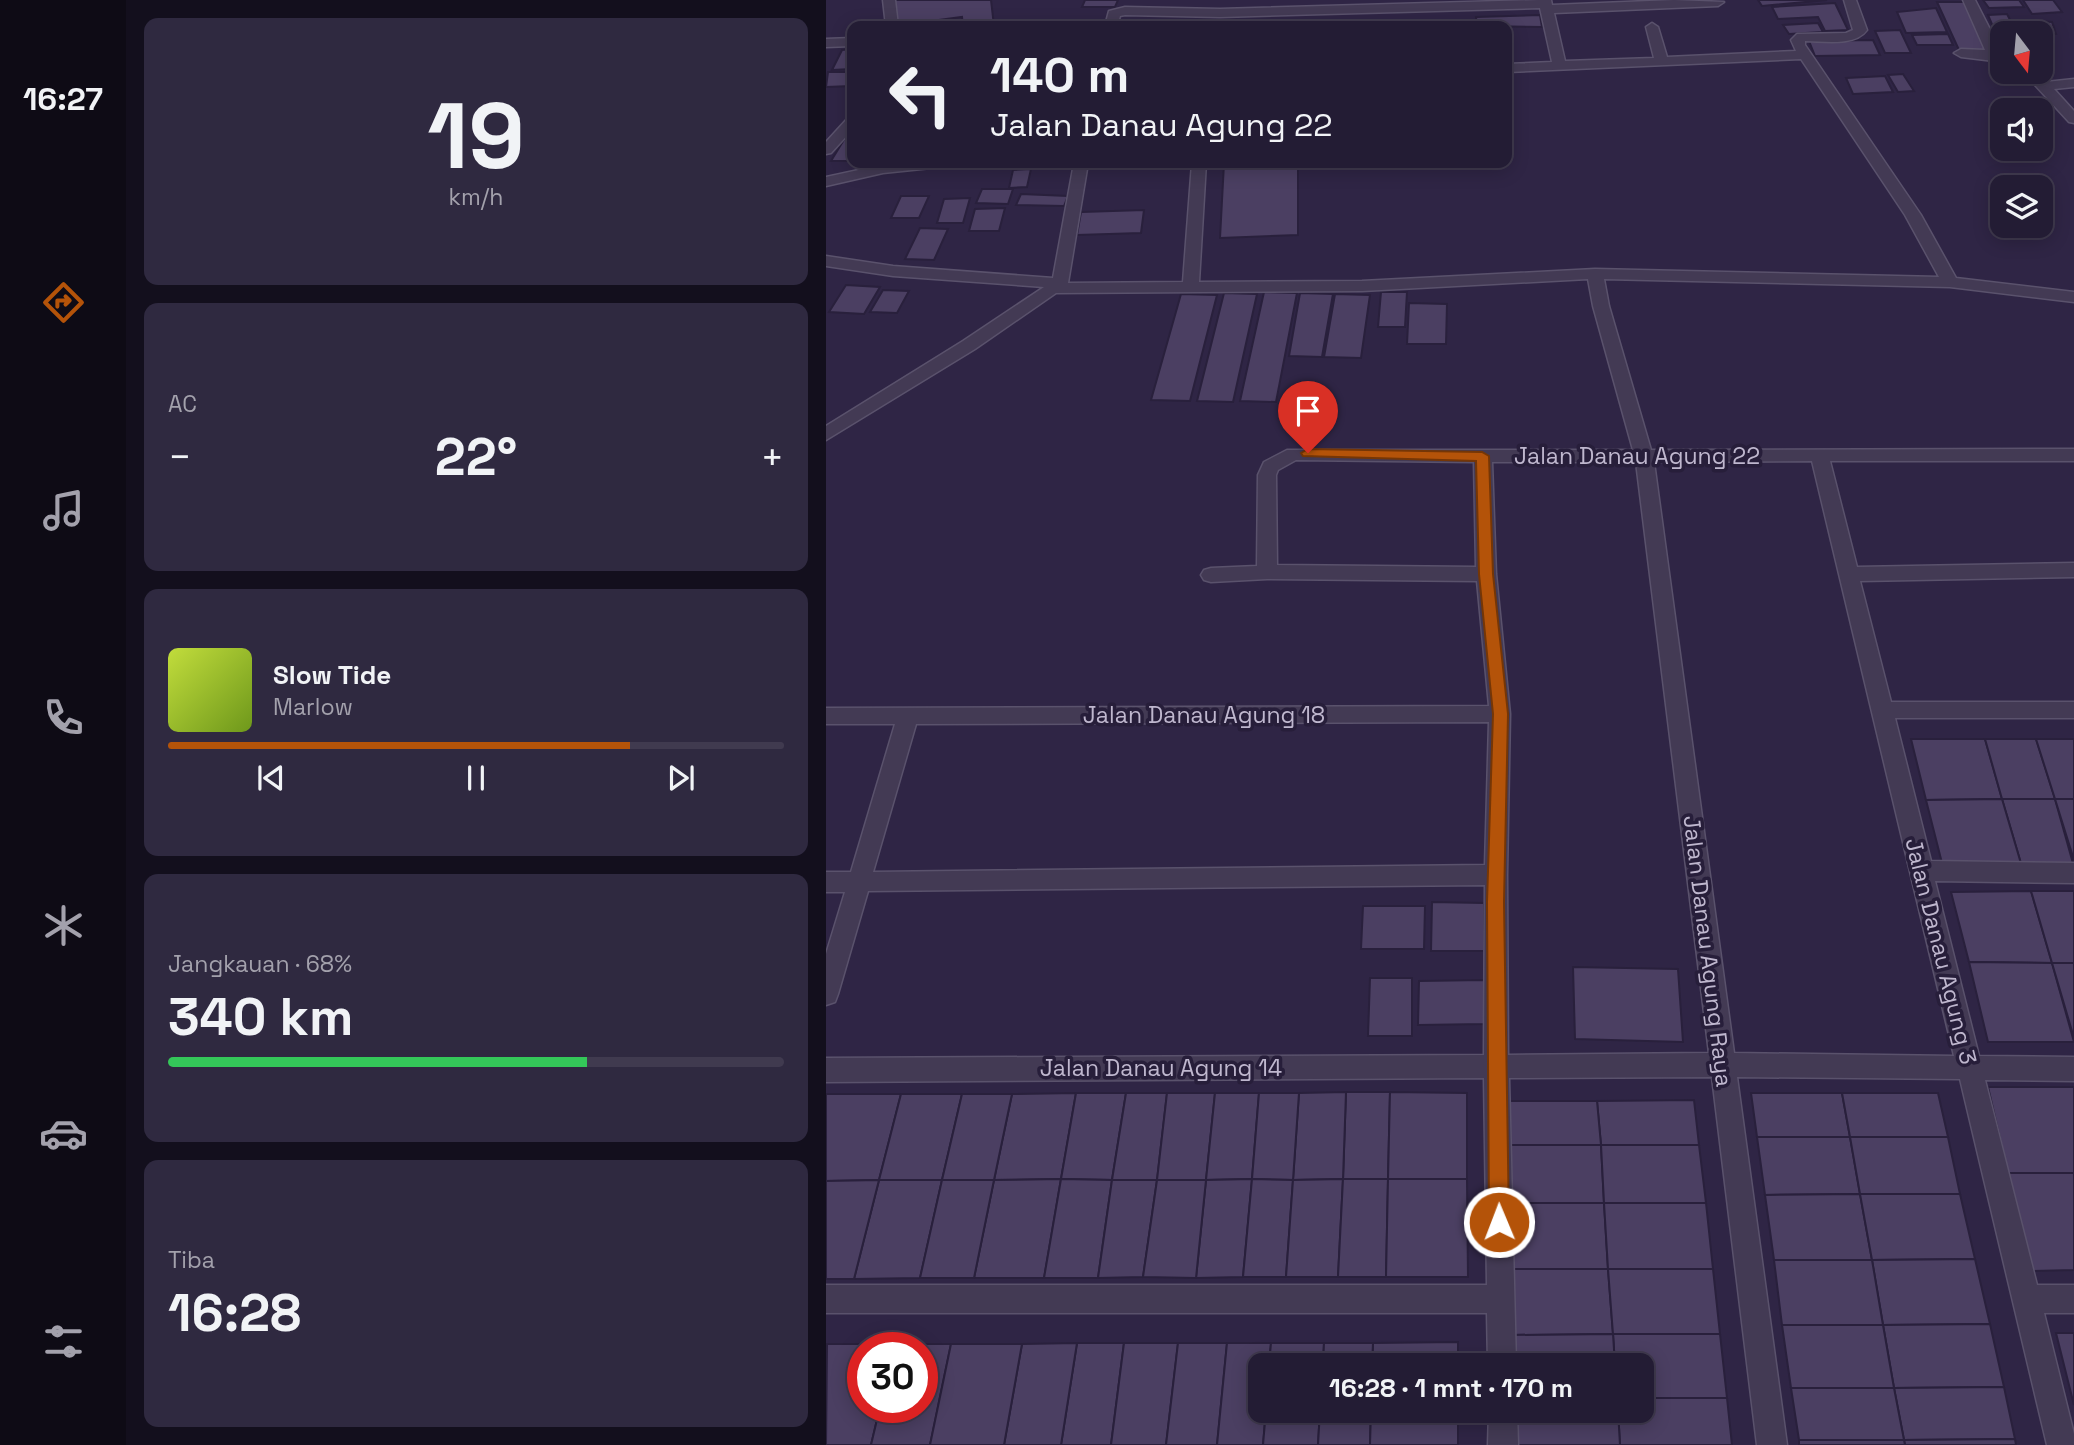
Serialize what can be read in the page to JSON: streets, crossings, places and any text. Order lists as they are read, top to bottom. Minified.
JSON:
{"streets":{"street":["Jalan Danau Agung 22","Jalan Danau Agung 18","Jalan Danau Agung Raya","Jalan Danau Agung 3","Jalan Danau Agung 14"]},"crossings":[["Jalan Danau Agung 22","Jalan Danau Agung Raya"],["Jalan Danau Agung 22","Jalan Danau Agung 3"],["Jalan Danau Agung Raya","Jalan Danau Agung 14"],["Jalan Danau Agung 3","Jalan Danau Agung 14"]],"north":"bottom","page":{"tabs":"16:27","tile":[["19","km/h"],"AC",["Jangkauan · 68%","340 km"],["Tiba","16:28"]],"turn":["140 m","Jalan Danau Agung 22"],"heat":["−","22°","+"],"song":["Slow Tide","Marlow"],"limit":"30","trip":"16:28 · 1 mnt · 170 m"}}
